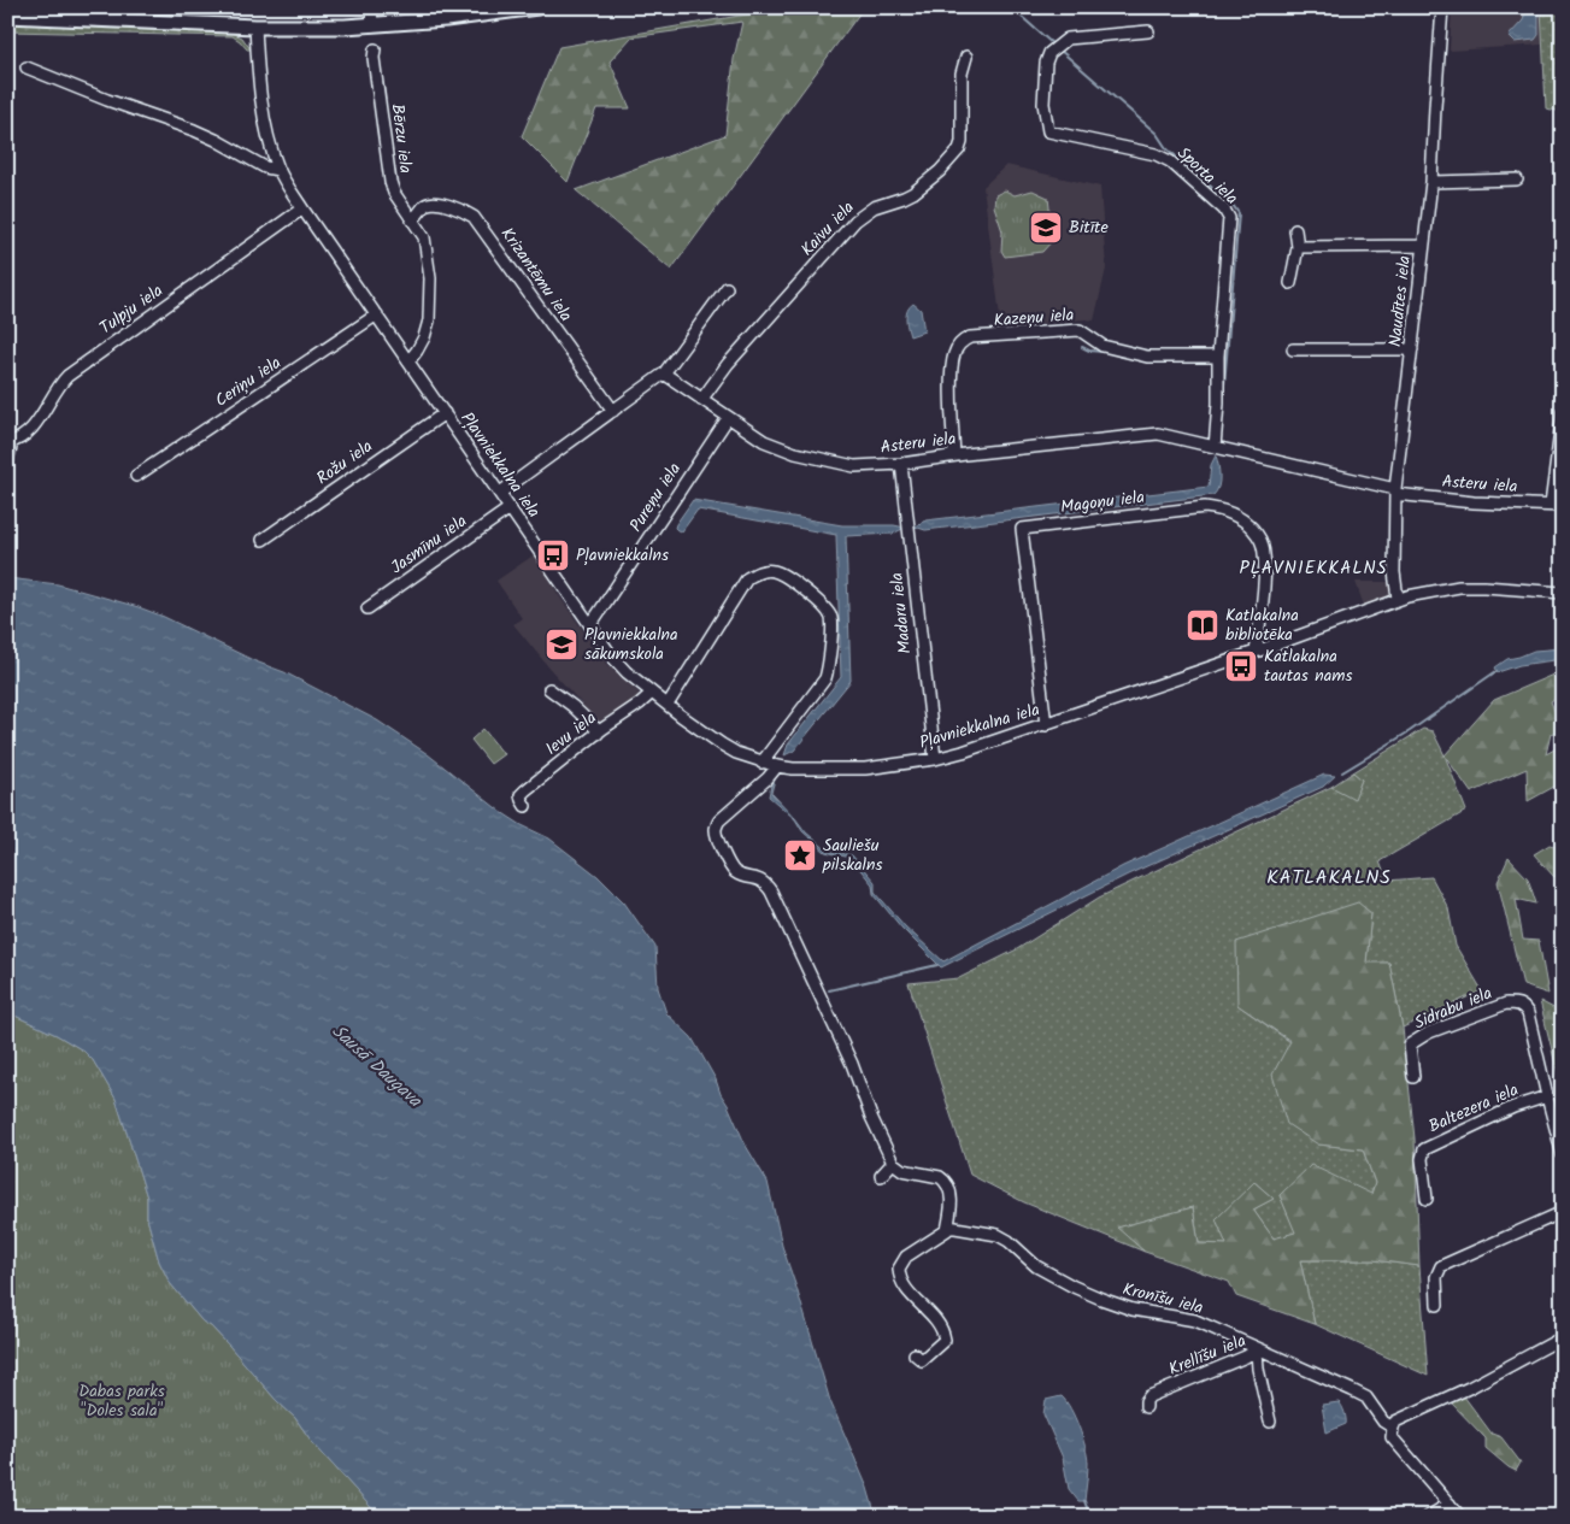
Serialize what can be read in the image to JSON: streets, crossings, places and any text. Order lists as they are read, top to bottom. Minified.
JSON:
{"streets":{"street":["Bērzu iela","Sporta iela","Kaivu iela","Krizantēmu iela","Naudītes iela","Tulpju iela","Kazeņu iela","Ceriņu iela","Asteru iela","Rožu iela","Pļavniekkalna iela","Pureņu iela","Magoņu iela","Jasmīnu iela","Madaru iela","Ievu iela","Sidrabu iela","Baltezera iela","Kronīšu iela","Krellīšu iela"]},"crossings":[["Bērzu iela","Krizantēmu iela"],["Bērzu iela","Pļavniekkalna iela"],["Sporta iela","Kazeņu iela"],["Sporta iela","Asteru iela"],["Kaivu iela","Asteru iela"],["Naudītes iela","Asteru iela"],["Naudītes iela","Pļavniekkalna iela"],["Tulpju iela","Pļavniekkalna iela"],["Kazeņu iela","Asteru iela"],["Ceriņu iela","Pļavniekkalna iela"],["Asteru iela","Pureņu iela"],["Asteru iela","Madaru iela"],["Rožu iela","Pļavniekkalna iela"],["Pļavniekkalna iela","Pureņu iela"],["Pļavniekkalna iela","Magoņu iela"],["Pļavniekkalna iela","Jasmīnu iela"],["Pļavniekkalna iela","Madaru iela"],["Pļavniekkalna iela","Ievu iela"],["Sidrabu iela","Baltezera iela"],["Kronīšu iela","Krellīšu iela"]],"districts":["PĻAVNIEKKALNS","KATLAKALNS"],"water":["Sausā Daugava"],"parks":["Dabas parks \"Doles sala\""],"places":{"school or university":["Bitīte","Pļavniekkalna sākumskola"],"bus stop":["Pļavniekkalns","Katlakalna tautas nams"],"library":["Katlakalna bibliotēka"],"place":["Sauliešu pilskalns"]}}
